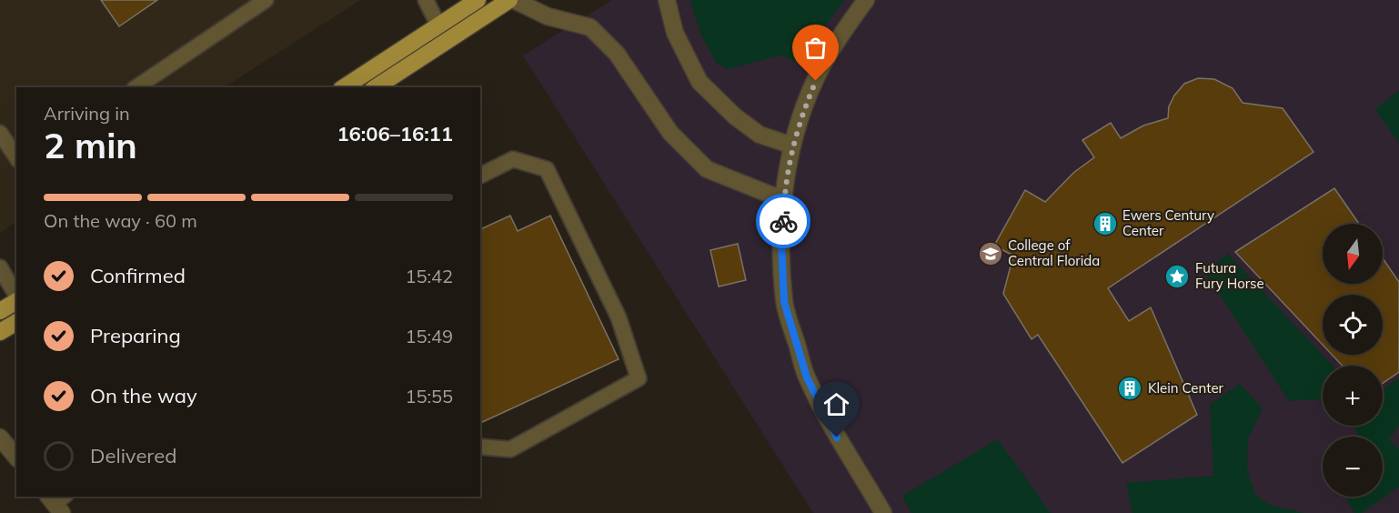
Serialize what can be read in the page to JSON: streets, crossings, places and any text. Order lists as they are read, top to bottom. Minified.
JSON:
{"places":{"building":["Ewers Century Center","Klein Center"],"school or university":["College of Central Florida"],"place":["Futura Fury Horse"]},"north":"bottom","page":{"heading":["2 min","Arriving in","16:06–16:11"],"bar":"On the way · 60 m","map_buttons":["+","−"],"list":[["Confirmed","15:42"],["Preparing","15:49"],["On the way","15:55"],"Delivered"]}}
